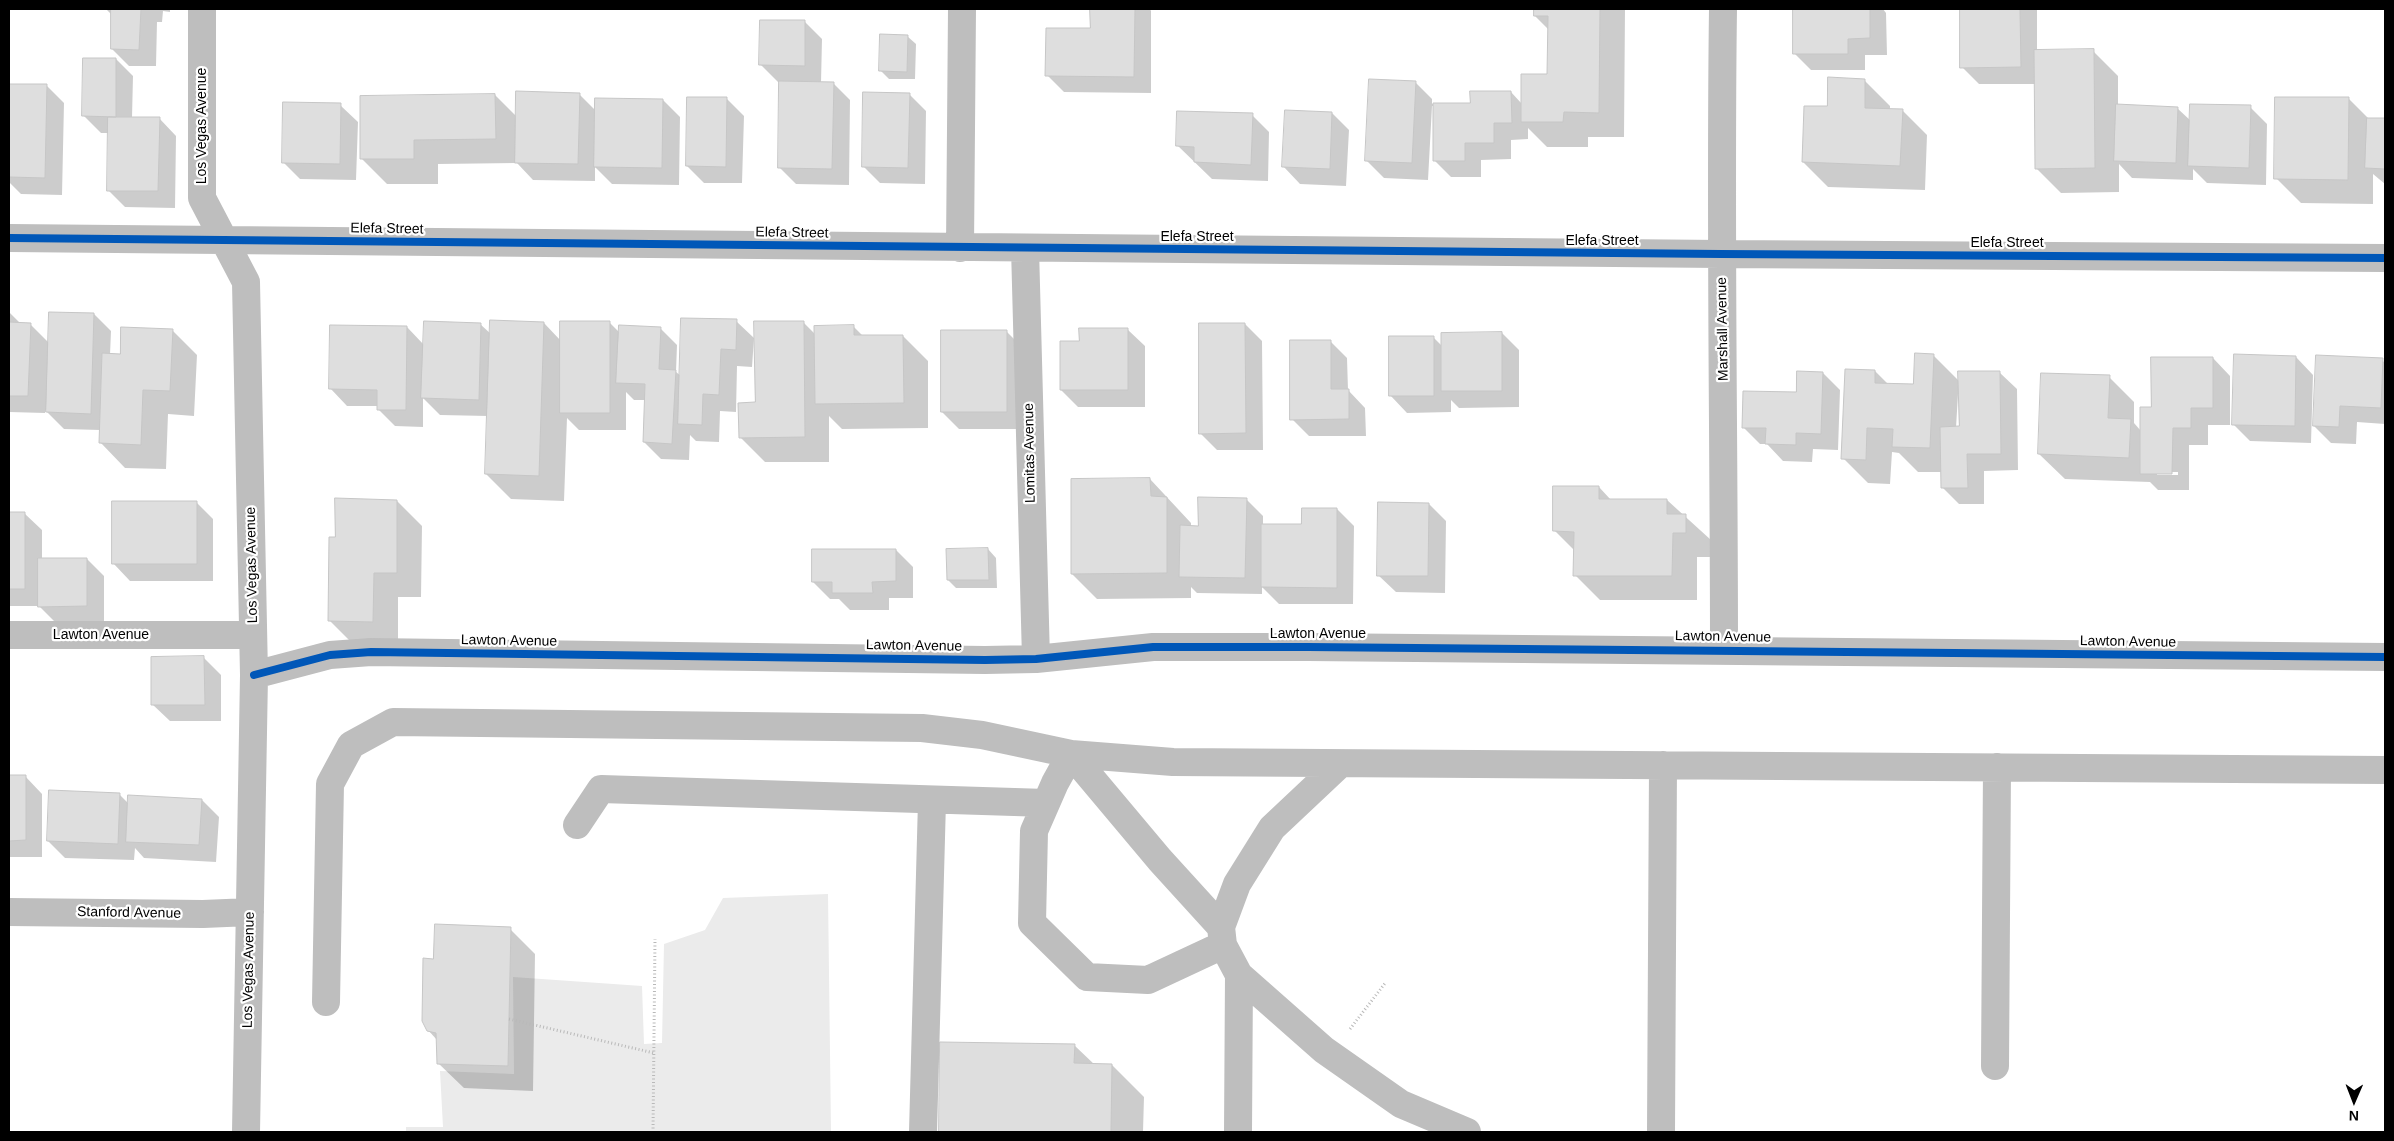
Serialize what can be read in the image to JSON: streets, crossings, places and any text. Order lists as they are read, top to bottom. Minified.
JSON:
{"streets":{"street":["Los Vegas Avenue","Elefa Street","Marshall Avenue","Lomitas Avenue","Lawton Avenue","Stanford Avenue"]},"crossings":[["Los Vegas Avenue","Elefa Street"],["Los Vegas Avenue","Lawton Avenue"],["Los Vegas Avenue","Stanford Avenue"],["Elefa Street","Marshall Avenue"],["Elefa Street","Lomitas Avenue"],["Marshall Avenue","Lawton Avenue"],["Lomitas Avenue","Lawton Avenue"]],"north":"bottom"}
